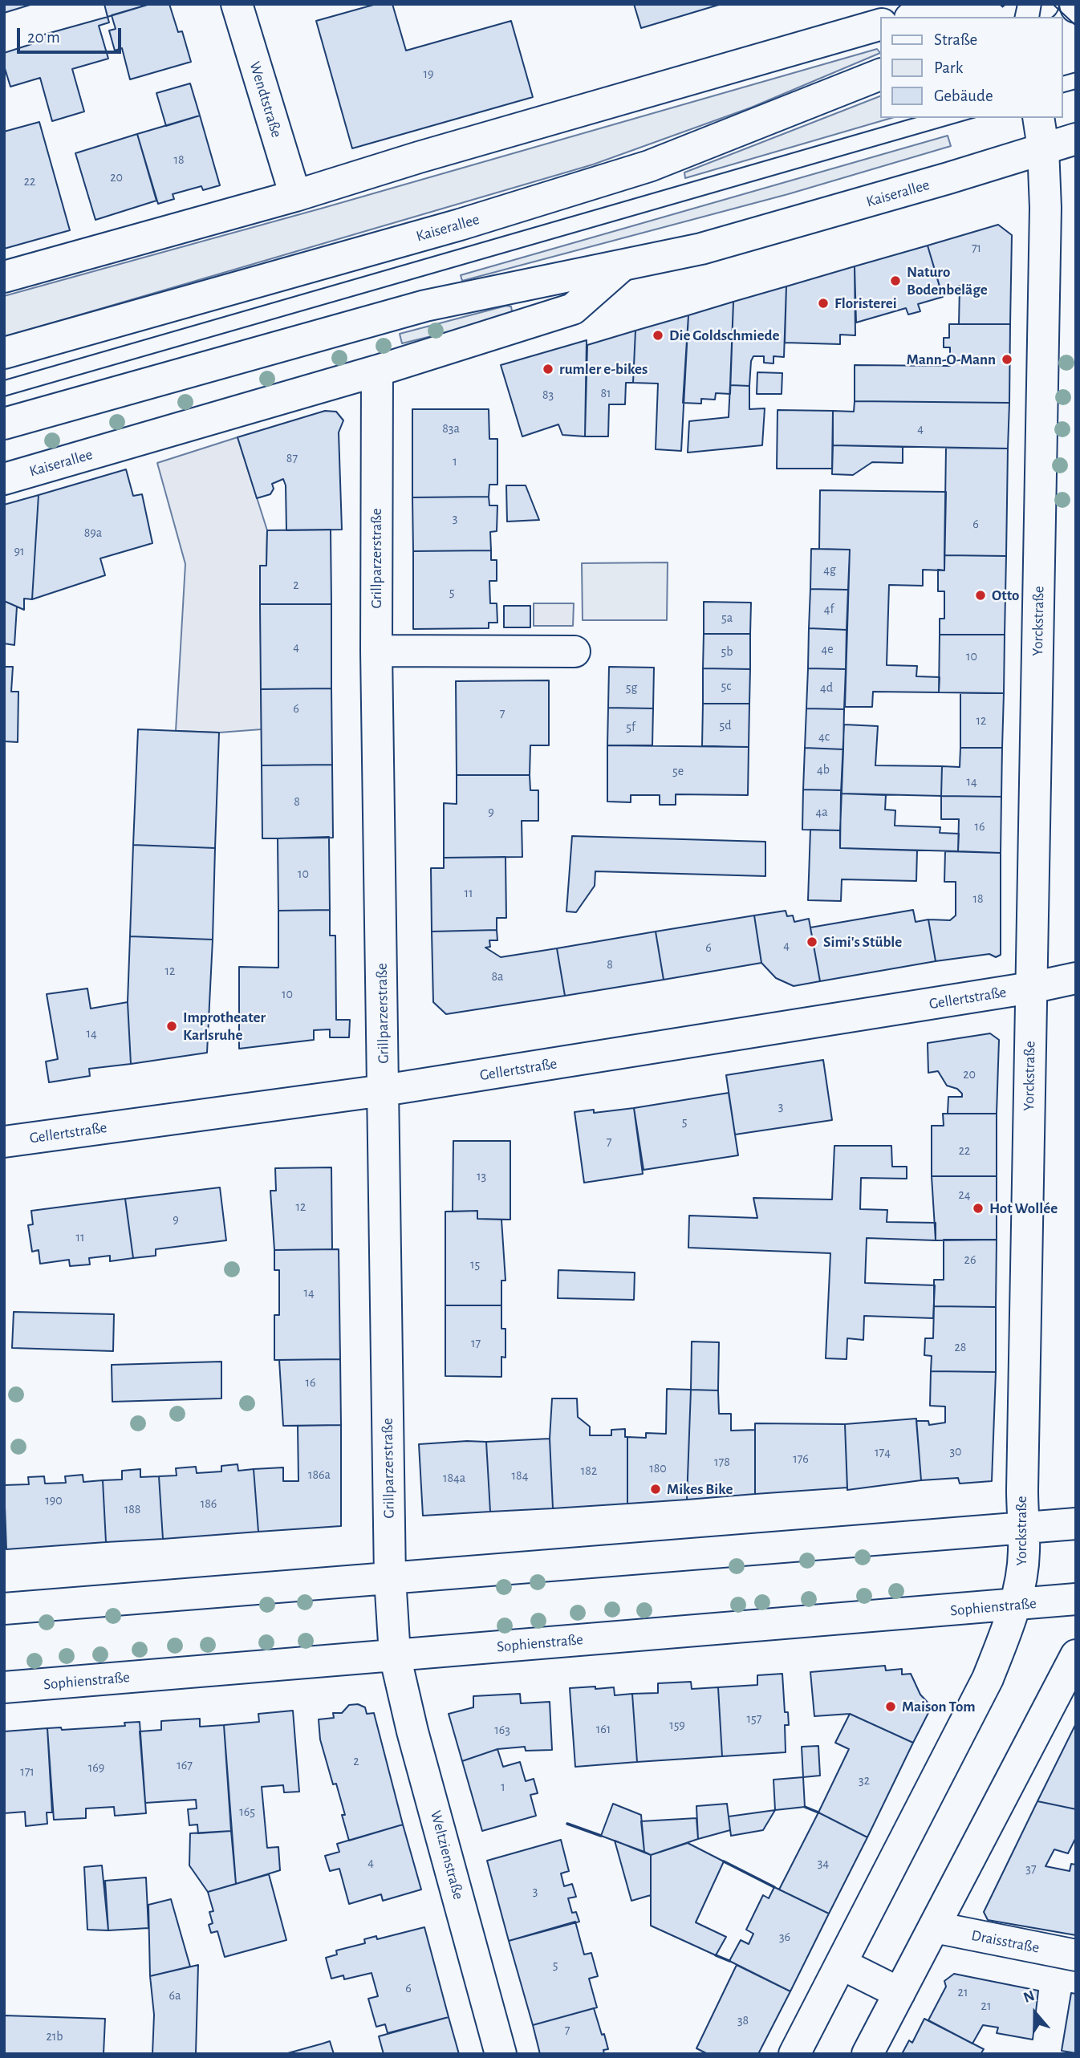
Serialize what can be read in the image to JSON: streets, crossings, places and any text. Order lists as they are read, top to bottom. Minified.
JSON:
{"streets":{"street":["Wendtstraße","Kaiserallee","Grillparzerstraße","Yorckstraße","Gellertstraße","Sophienstraße","Weltzienstraße","Draisstraße"]},"crossings":[["Kaiserallee","Grillparzerstraße"],["Kaiserallee","Yorckstraße"],["Grillparzerstraße","Gellertstraße"],["Grillparzerstraße","Sophienstraße"],["Grillparzerstraße","Weltzienstraße"],["Yorckstraße","Gellertstraße"],["Yorckstraße","Sophienstraße"],["Sophienstraße","Weltzienstraße"]],"places":["Naturo Bodenbeläge","Floristerei","Die Goldschmiede","Mann-O-Mann","rumler e-bikes","Otto","Simi's Stüble","Improtheater Karlsruhe","Hot Wollée","Mikes Bike","Maison Tom"],"house_numbers":["19","18","20","22","71","81","83","83a","4","87","1","3","6","89a","91","4g","2","5","4f","5a","4","4e","5b","10","5c","5g","4d","6","7","12","5d","5f","4c","4b","5e","14","8","9","4a","16","10","11","18","4","6","8","12","8a","10","14","20","3","5","7","22","13","24","12","9","11","26","15","14","17","28","16","30","174","176","178","180","182","186a","184","184a","190","186","188","157","159","161","163","2","167","169","171","32","1","165","4","34","37","3","36","5","6","21","6a","21","38","7","21b"],"legend":["Straße","Park","Gebäude"],"scale_bar":"20 m","north":"top"}
